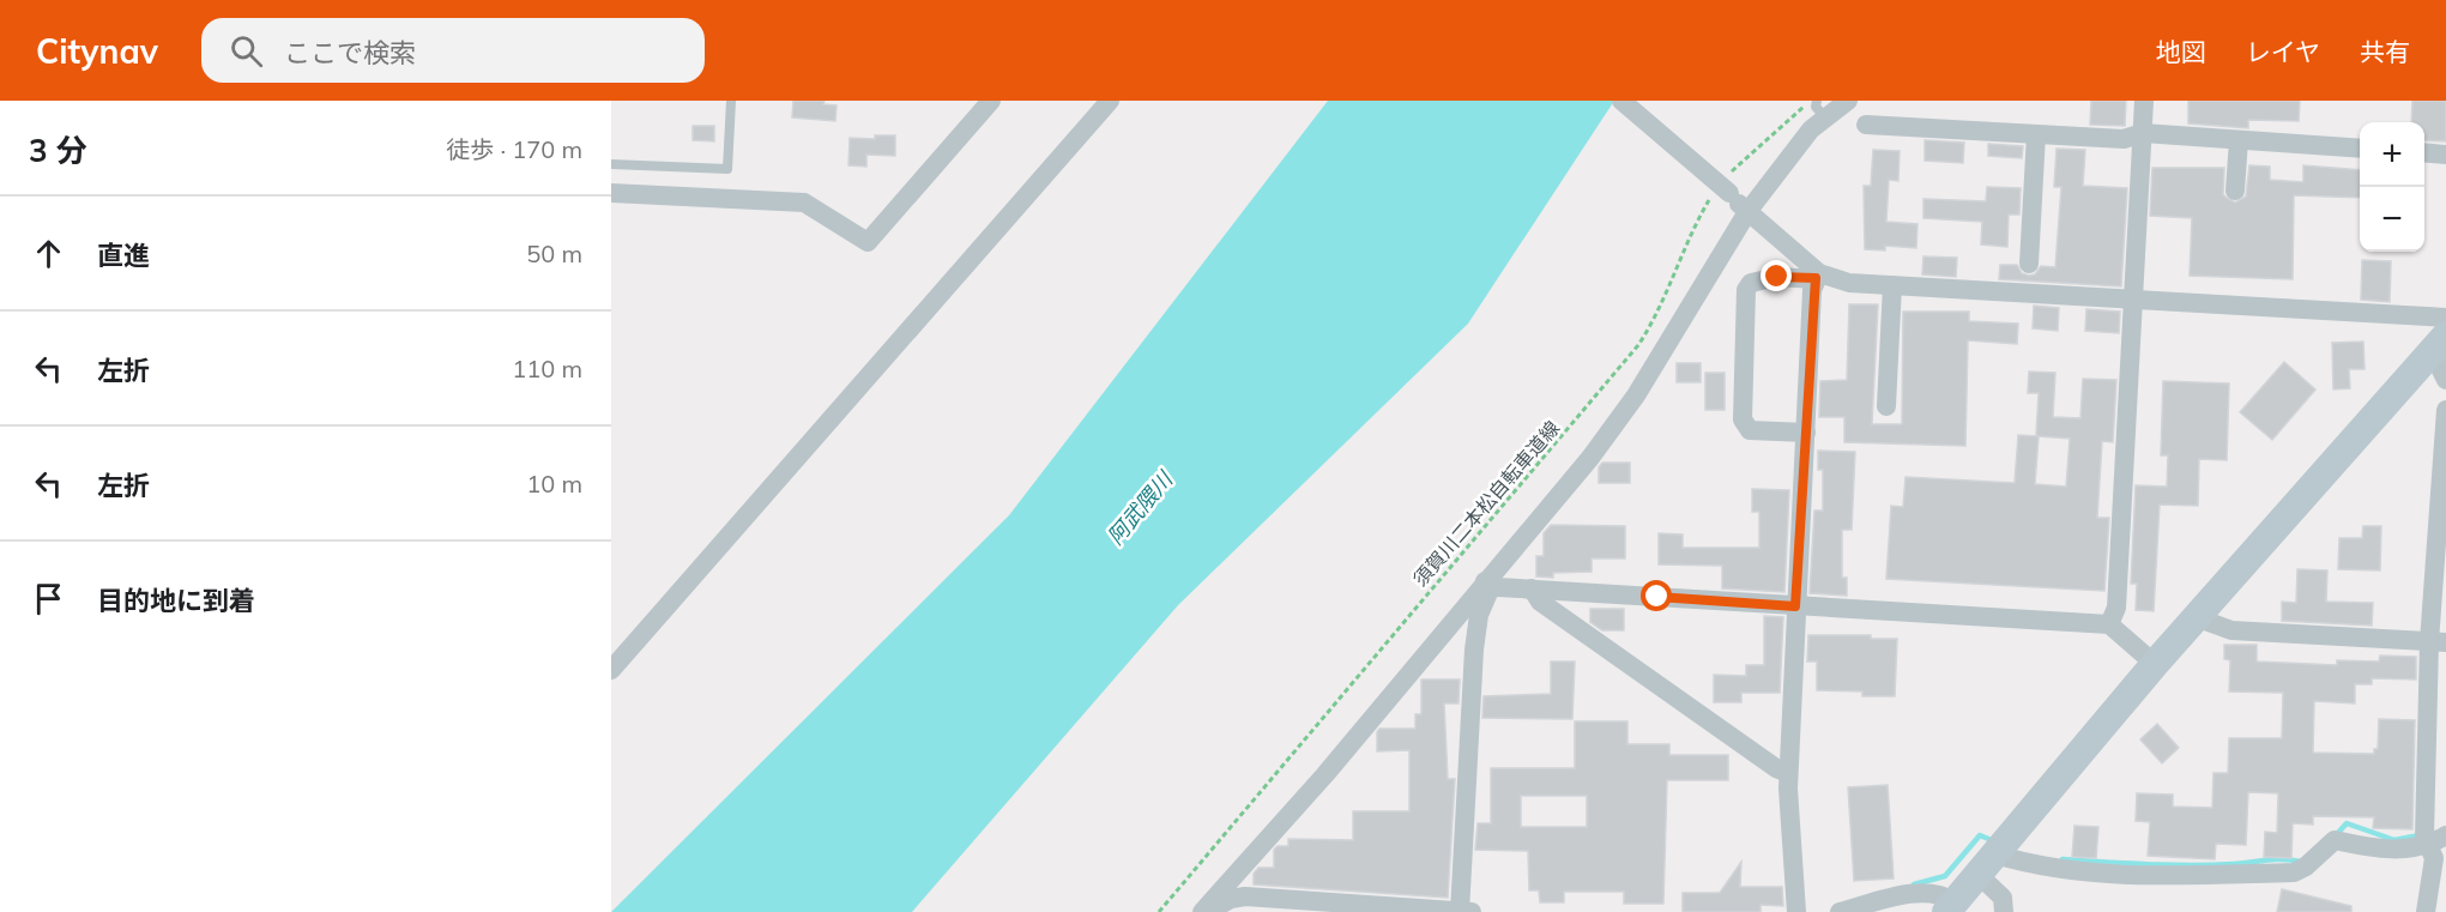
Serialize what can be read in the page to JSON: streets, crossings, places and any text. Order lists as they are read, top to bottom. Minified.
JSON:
{"streets":{"path":["須賀川二本松自転車道線"]},"water":["阿武隈川"],"page":{"header":"Citynav","search":"ここで検索","nav":["地図","レイヤ","共有"],"heading":["3 分","徒歩 · 170 m"],"map_buttons":["+","−"],"list":[["直進","50 m"],["左折","110 m"],["左折","10 m"],"目的地に到着"]}}
